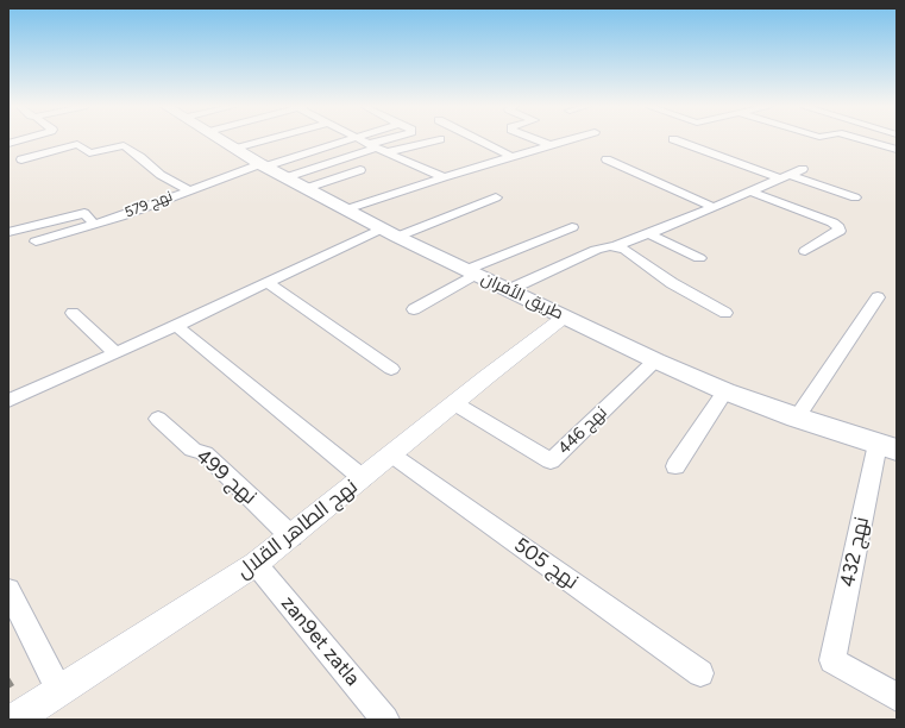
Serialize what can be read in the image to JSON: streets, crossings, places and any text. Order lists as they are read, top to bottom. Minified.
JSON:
{"streets":{"main road":["طريق الأفران"],"street":["نهج 579","نهج 446","نهج 499","نهج الطاهر القلال","نهج 432","نهج 505","zan9et zatla"]},"crossings":[["نهج 579","طريق الأفران"],["طريق الأفران","نهج 446"],["طريق الأفران","نهج الطاهر القلال"],["طريق الأفران","نهج 432"],["نهج 446","نهج الطاهر القلال"],["نهج 499","نهج الطاهر القلال"],["نهج الطاهر القلال","نهج 505"],["نهج الطاهر القلال","zan9et zatla"]]}
